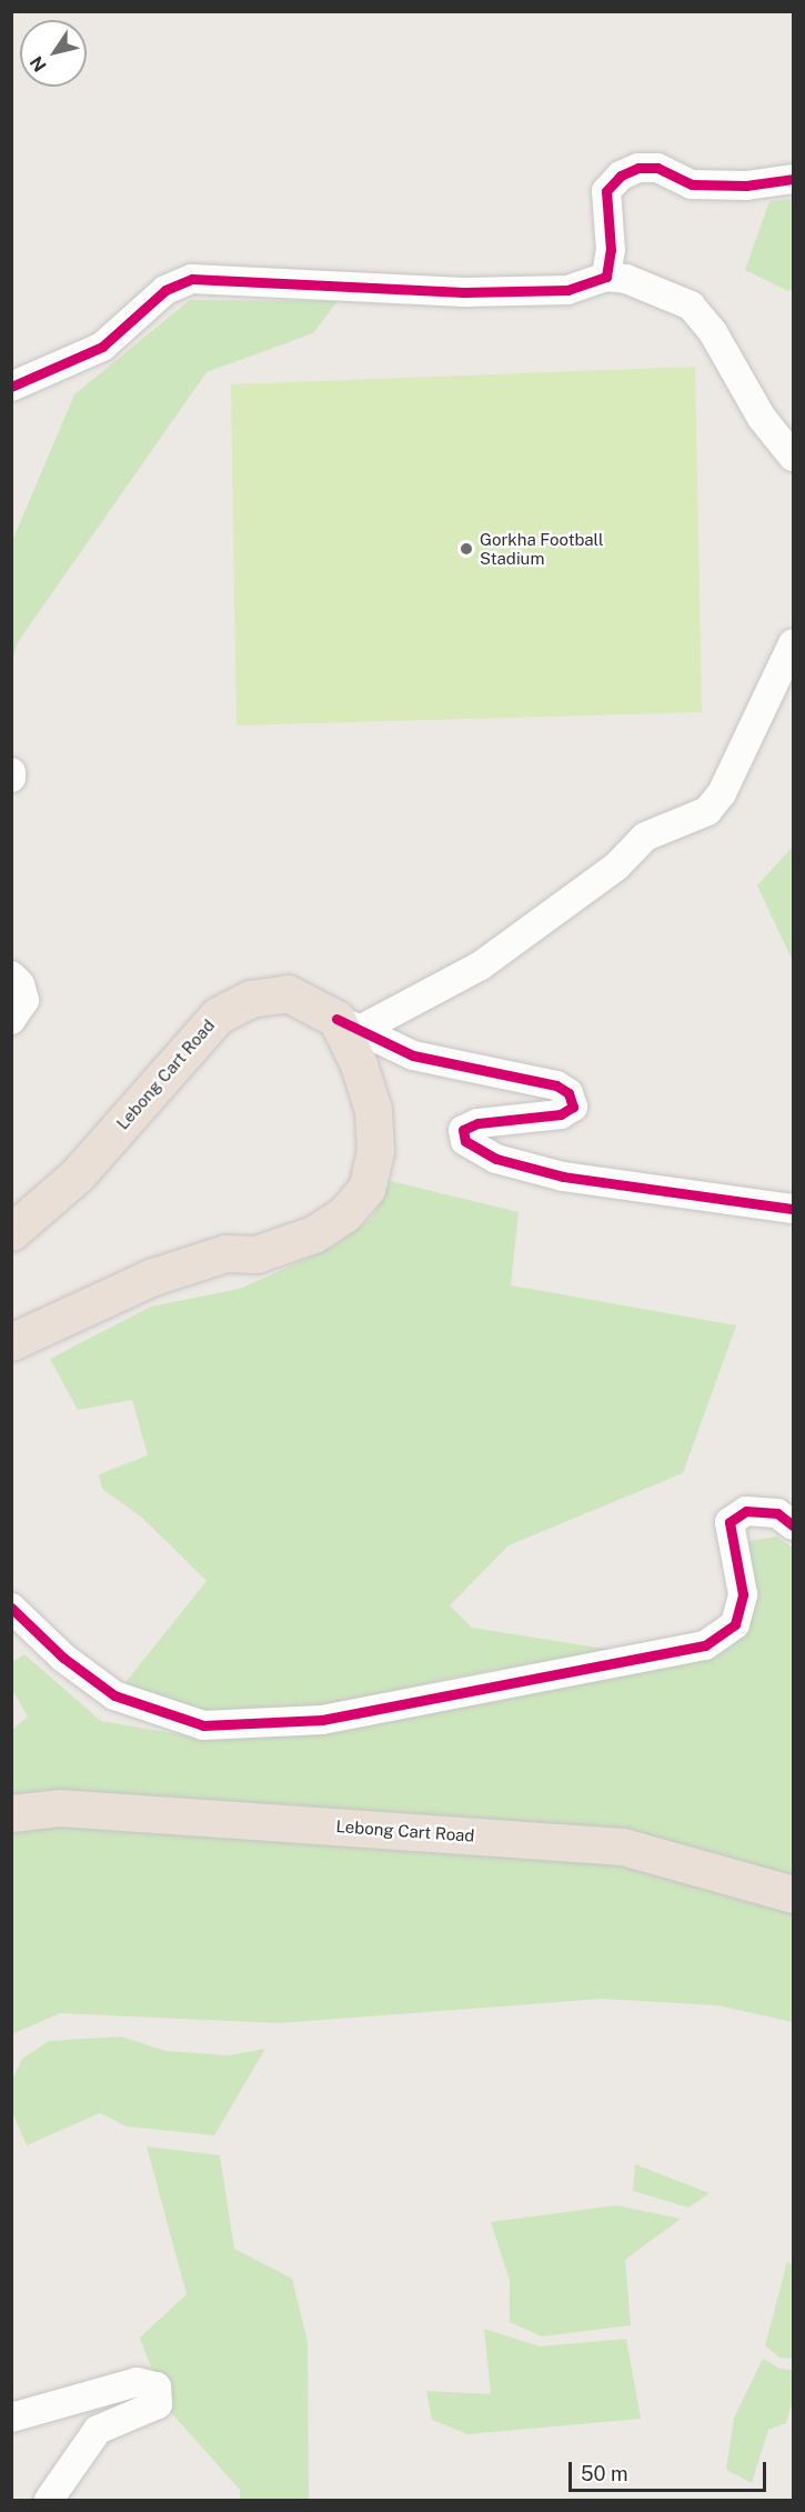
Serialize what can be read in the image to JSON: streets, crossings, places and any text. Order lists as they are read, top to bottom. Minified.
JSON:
{"streets":{"highway":["Lebong Cart Road"]},"places":["Gorkha Football Stadium"],"scale_bar":"50 m","north":"bottom left"}
